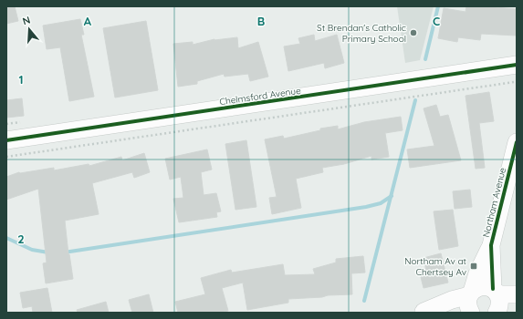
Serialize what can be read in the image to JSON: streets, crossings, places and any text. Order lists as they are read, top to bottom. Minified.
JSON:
{"streets":{"street":["Chelmsford Avenue","Northam Avenue"]},"places":{"other":["St Brendan's Catholic Primary School"],"transit":["Northam Av at Chertsey Av"]},"north":"top","grid":{"columns":["A","B","C"],"rows":["1","2"]}}
